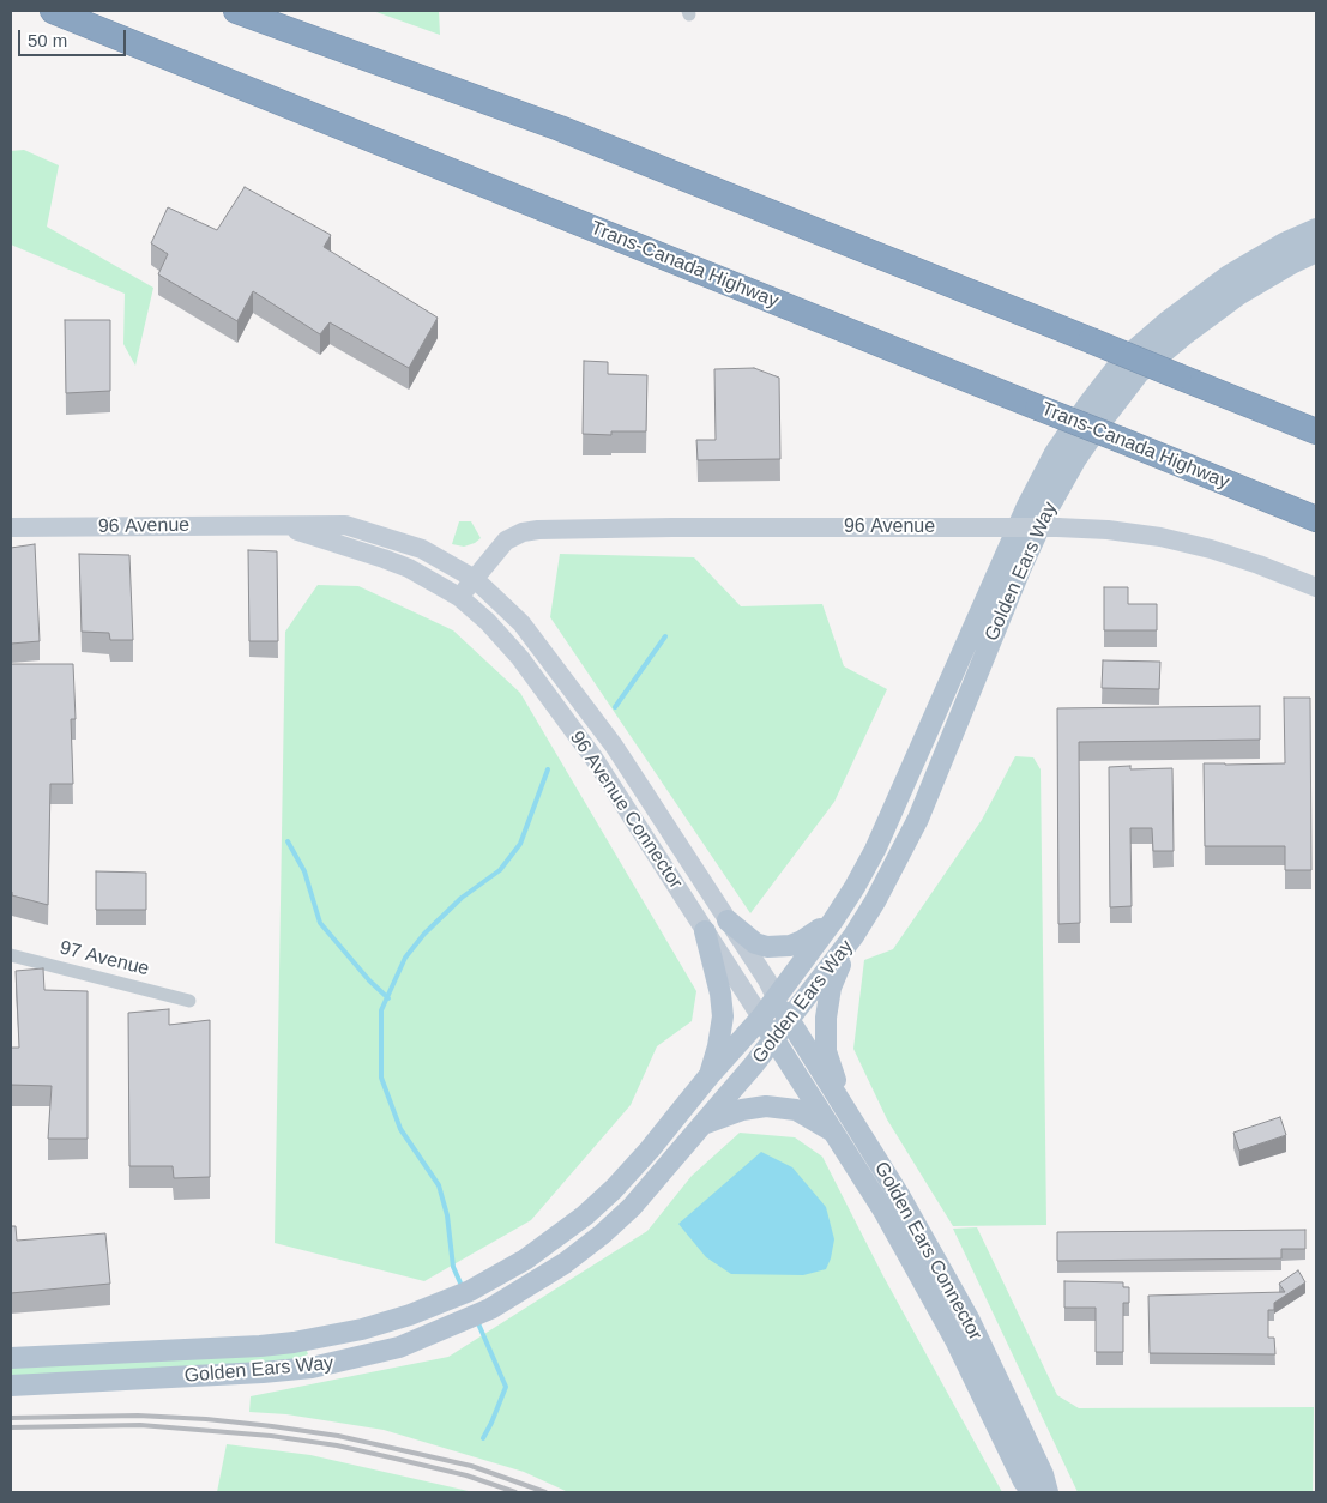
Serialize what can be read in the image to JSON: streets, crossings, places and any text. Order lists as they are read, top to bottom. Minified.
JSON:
{"streets":{"highway":["Trans-Canada Highway"],"main road":["96 Avenue","Golden Ears Way","96 Avenue Connector","Golden Ears Connector"],"street":["97 Avenue"]},"crossings":[["96 Avenue","96 Avenue Connector"],["Golden Ears Way","96 Avenue Connector"],["Golden Ears Way","Golden Ears Connector"],["96 Avenue Connector","Golden Ears Connector"]],"scale_bar":"50 m"}
